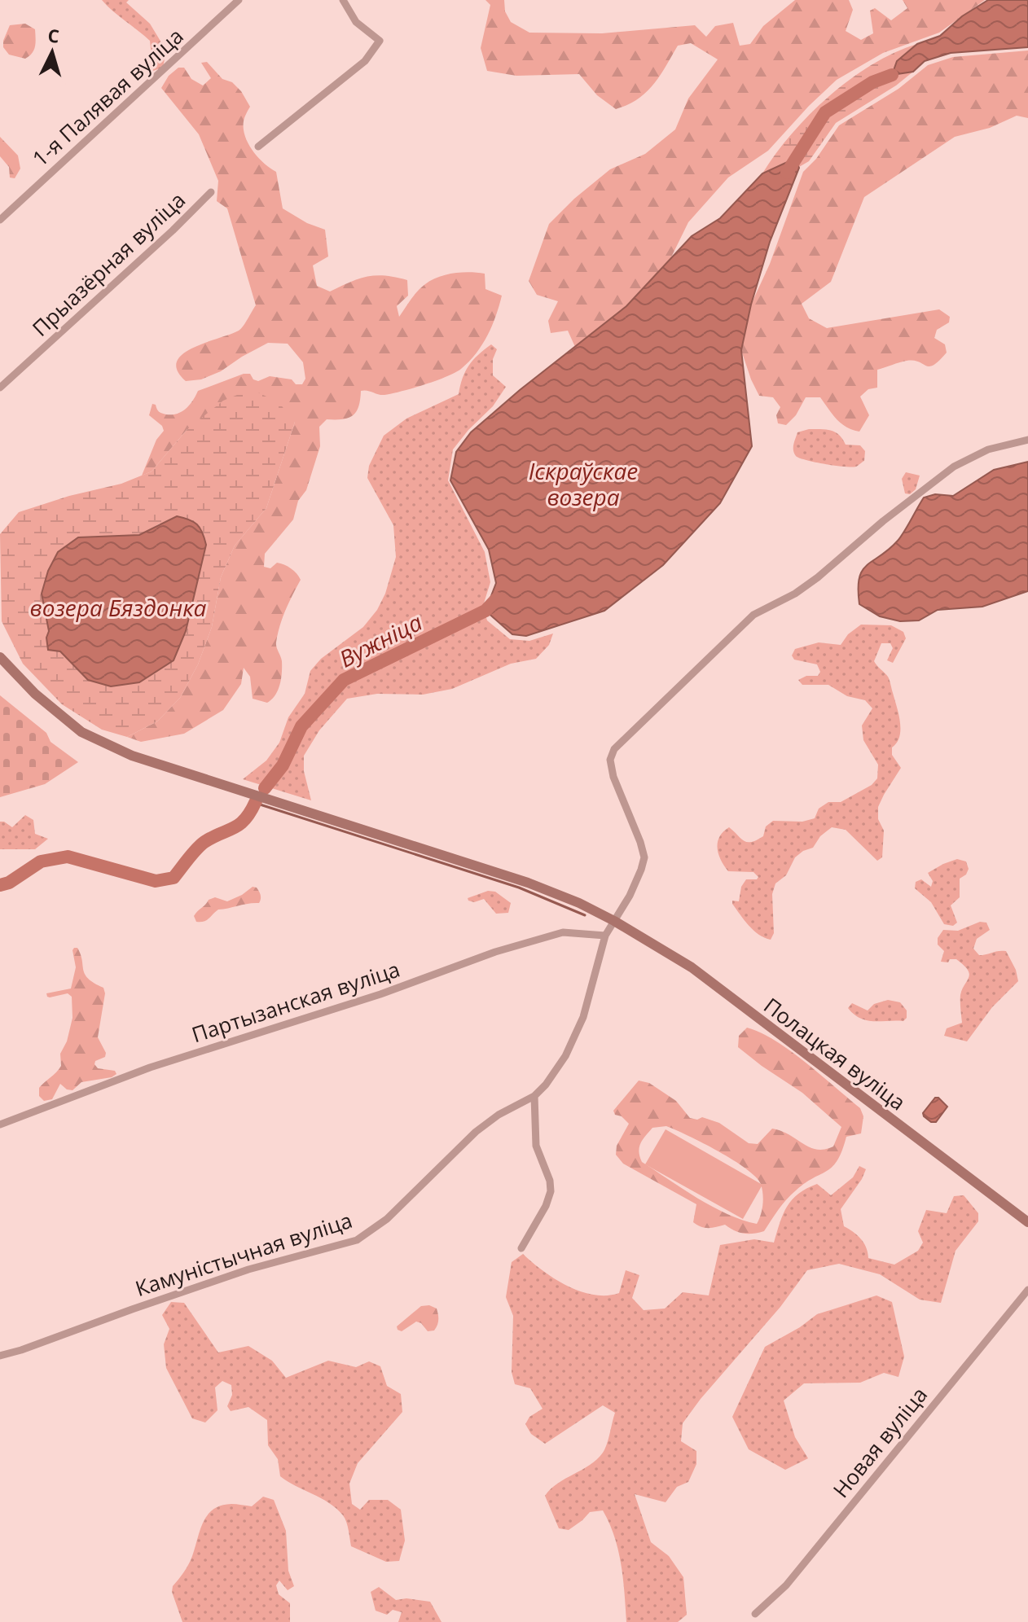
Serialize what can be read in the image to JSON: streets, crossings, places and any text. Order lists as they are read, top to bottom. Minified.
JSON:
{"streets":{"main road":["Полацкая вуліца"],"street":["1-я Палявая вуліца","Прыазёрная вуліца","Партызанская вуліца","Камуністычная вуліца","Новая вуліца"]},"crossings":[["Партызанская вуліца","Камуністычная вуліца"],["Полацкая вуліца","Камуністычная вуліца"]],"water":["Іскраўскае возера","возера Бяздонка","Вужніца"],"north":"top"}
